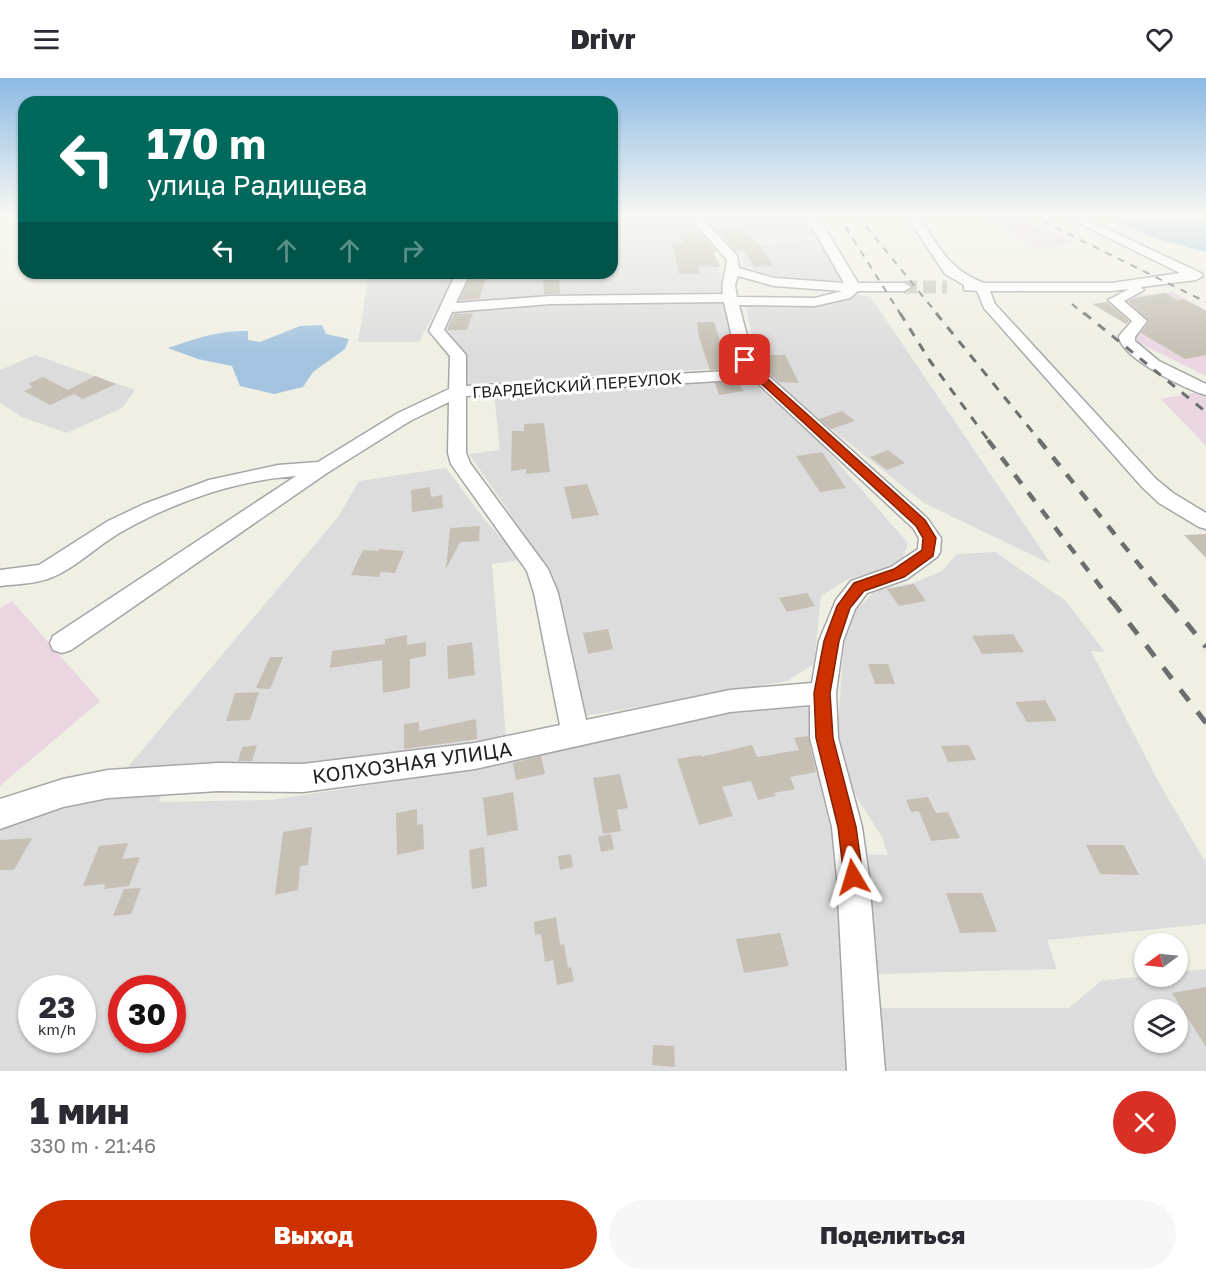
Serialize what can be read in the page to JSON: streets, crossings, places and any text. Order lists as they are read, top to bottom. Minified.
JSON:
{"streets":{"street":["ГВАРДЕЙСКИЙ ПЕРЕУЛОК","КОЛХОЗНАЯ УЛИЦА"]},"north":"left","page":{"header":"Drivr","turn":["170 m","улица Радищева"],"speed":"23 km/h","limit":"30","heading":["1 мин","330 m · 21:46"],"buttons":["Выход","Поделиться"]}}
